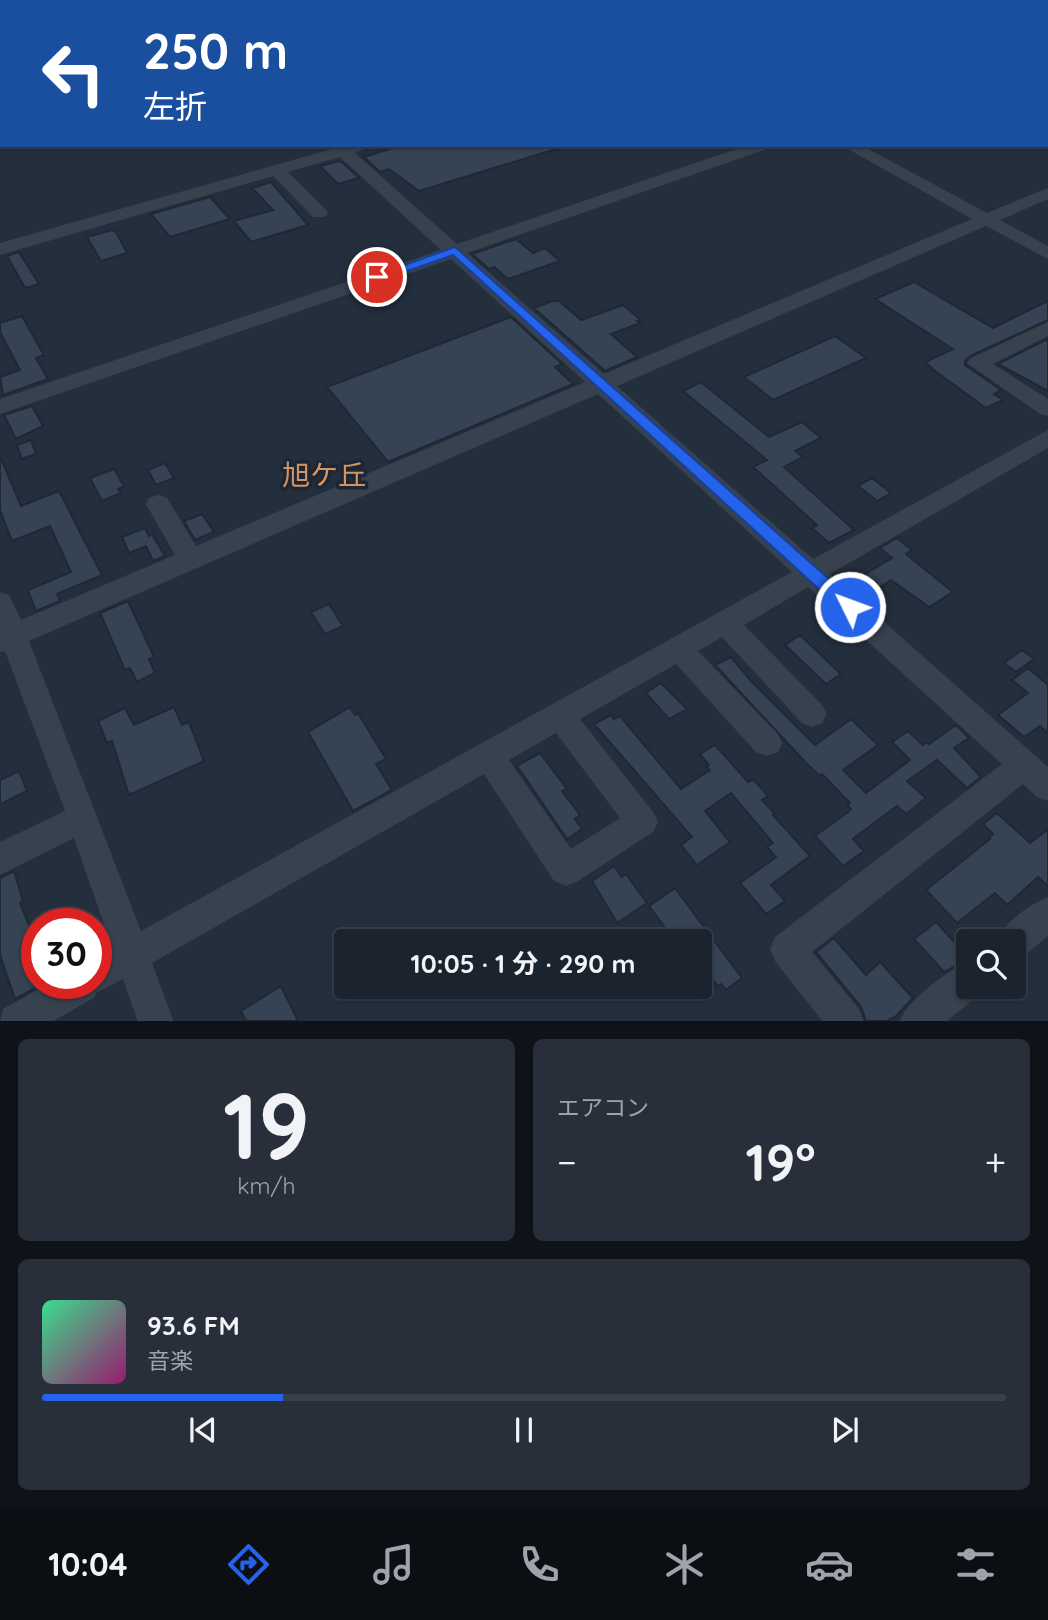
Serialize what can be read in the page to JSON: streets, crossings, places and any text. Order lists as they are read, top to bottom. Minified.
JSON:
{"districts":["旭ケ丘"],"page":{"turn":["250 m","左折"],"limit":"30","trip":"10:05 · 1 分 · 290 m","tile":[["19","km/h"],"エアコン"],"heat":["−","19°","+"],"song":["93.6 FM","音楽"],"tabs":"10:04"}}
